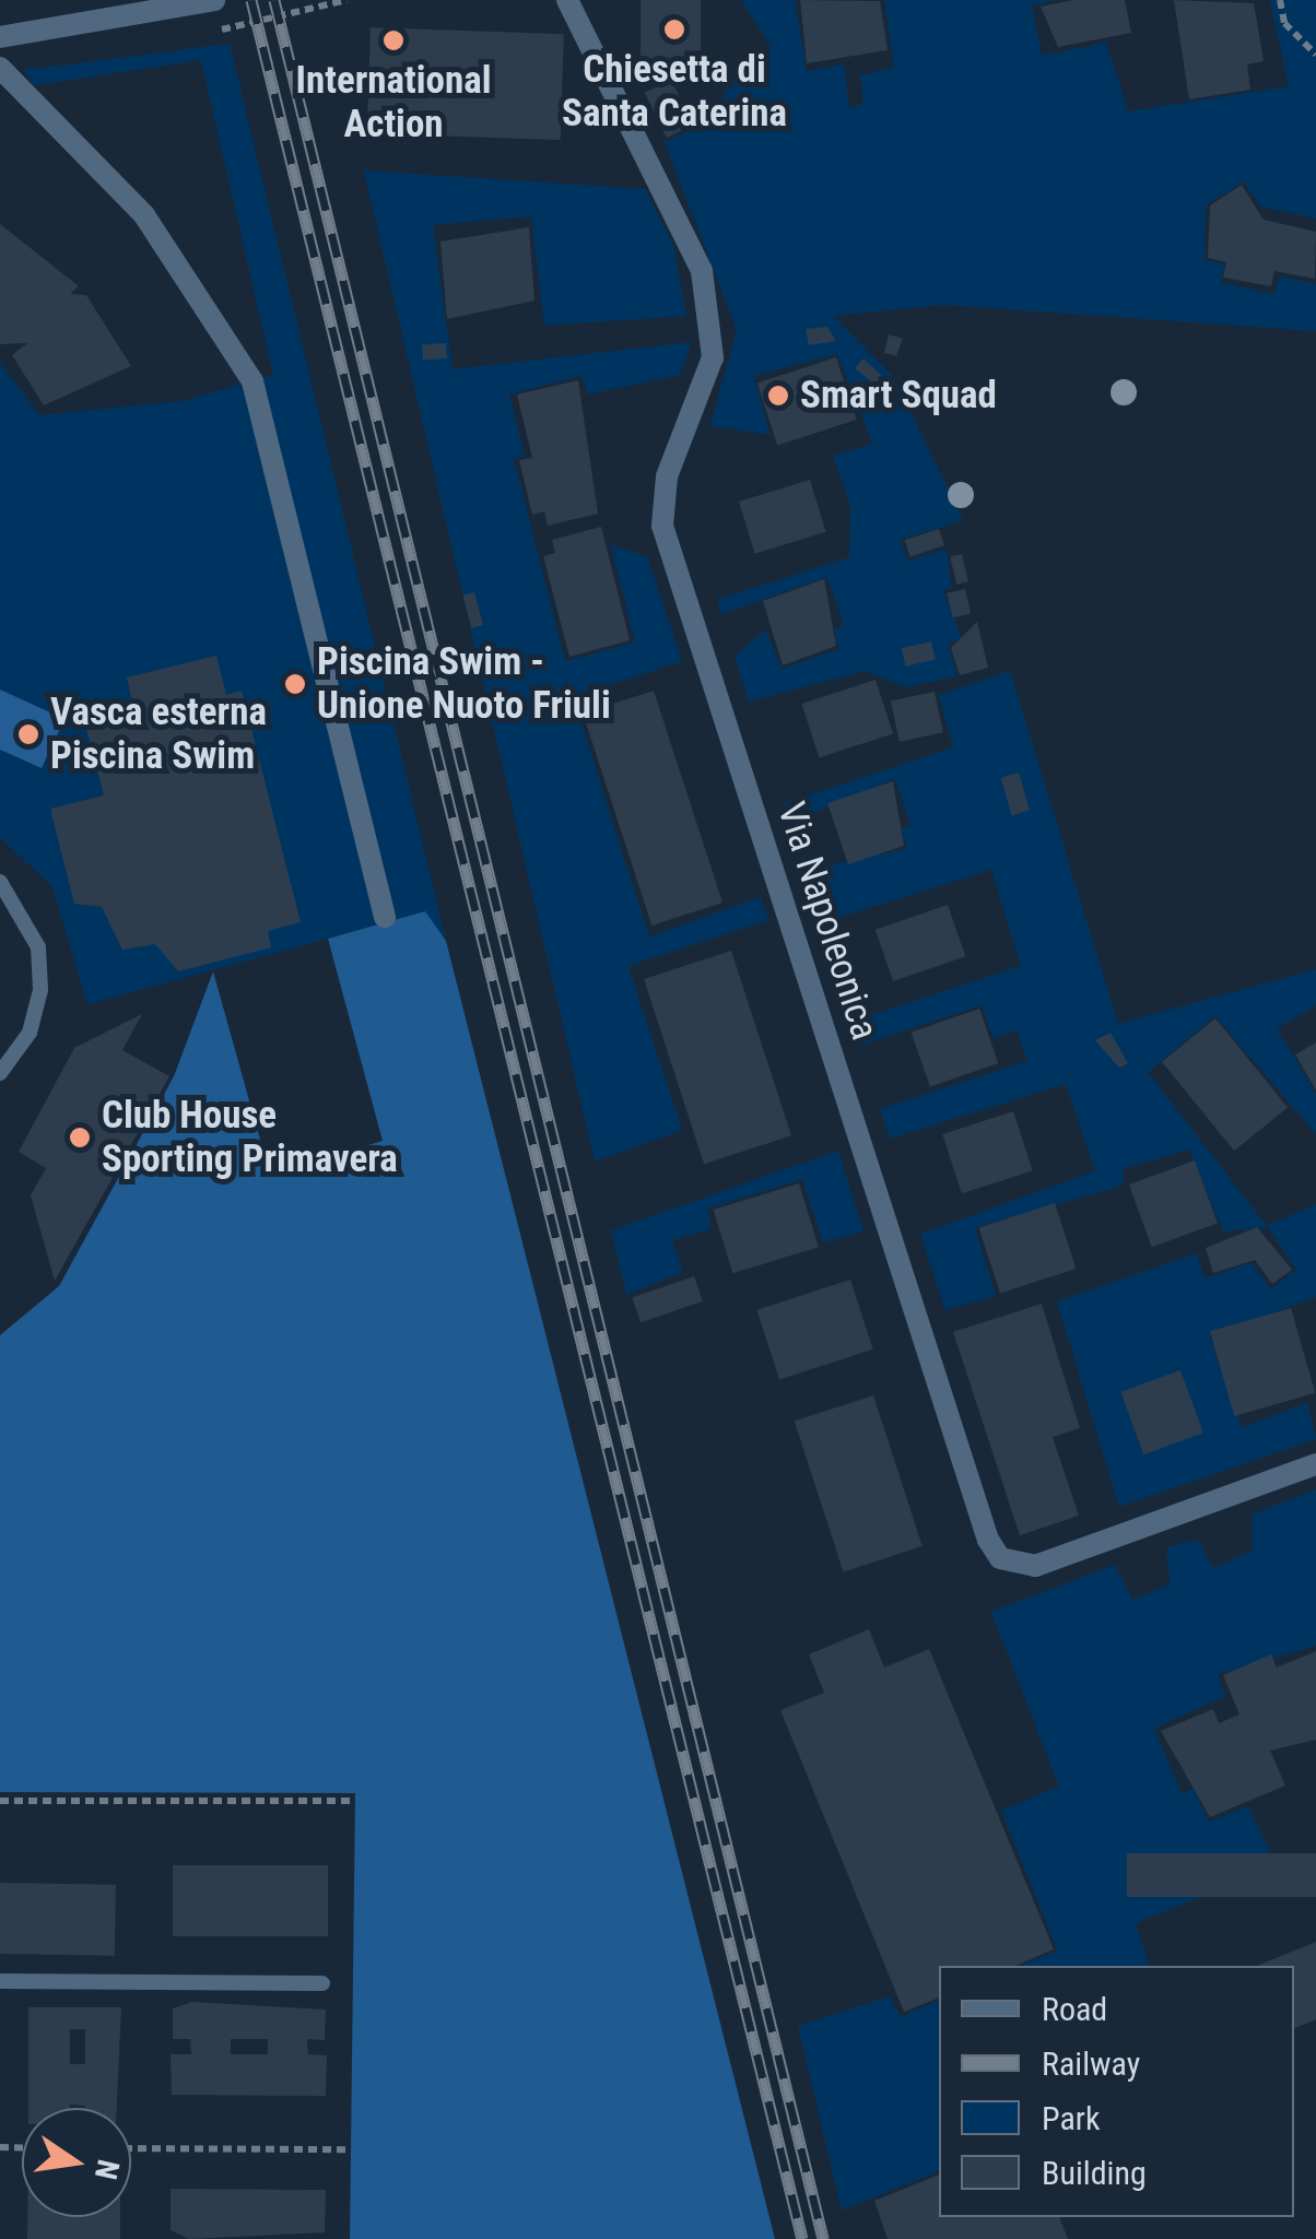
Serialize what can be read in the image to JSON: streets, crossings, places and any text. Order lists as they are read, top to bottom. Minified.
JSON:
{"streets":{"street":["Via Napoleonica"]},"places":["Chiesetta di Santa Caterina","International Action","Smart Squad","Piscina Swim - Unione Nuoto Friuli","Vasca esterna Piscina Swim","Club House Sporting Primavera"],"legend":["Road","Railway","Park","Building"],"north":"right"}
